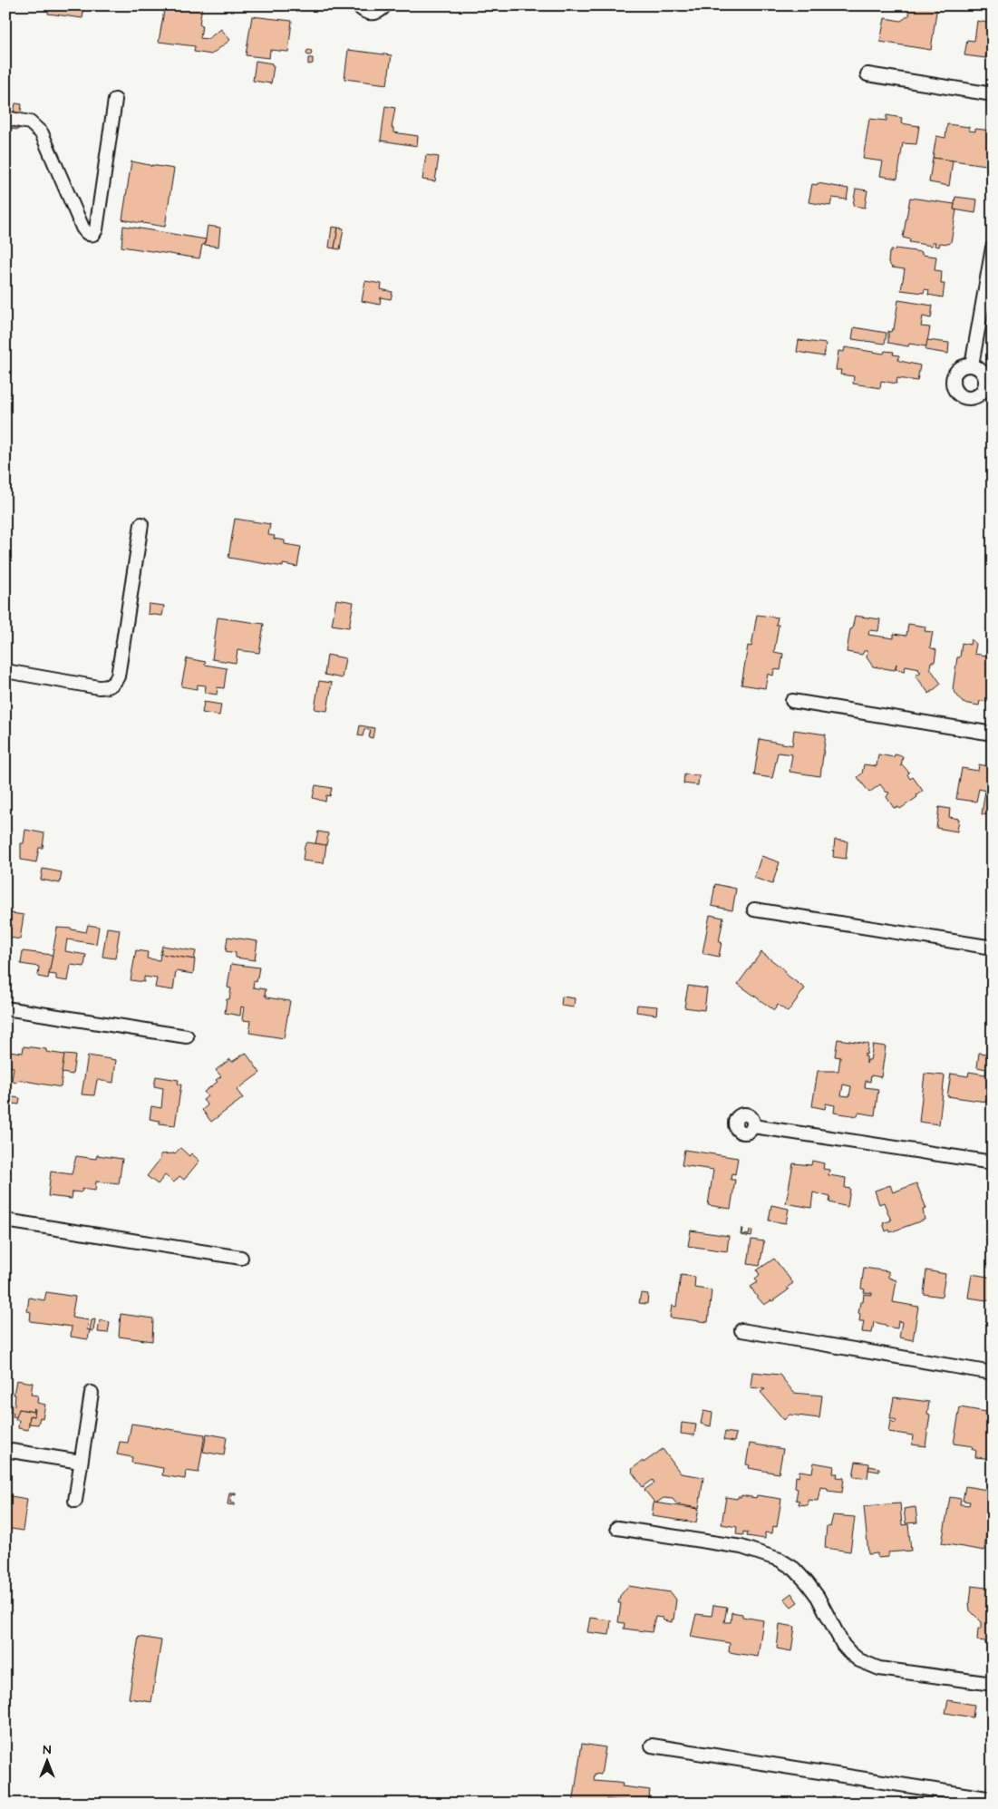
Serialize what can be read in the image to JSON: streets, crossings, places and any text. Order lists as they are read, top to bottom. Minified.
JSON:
{"north":"top"}
